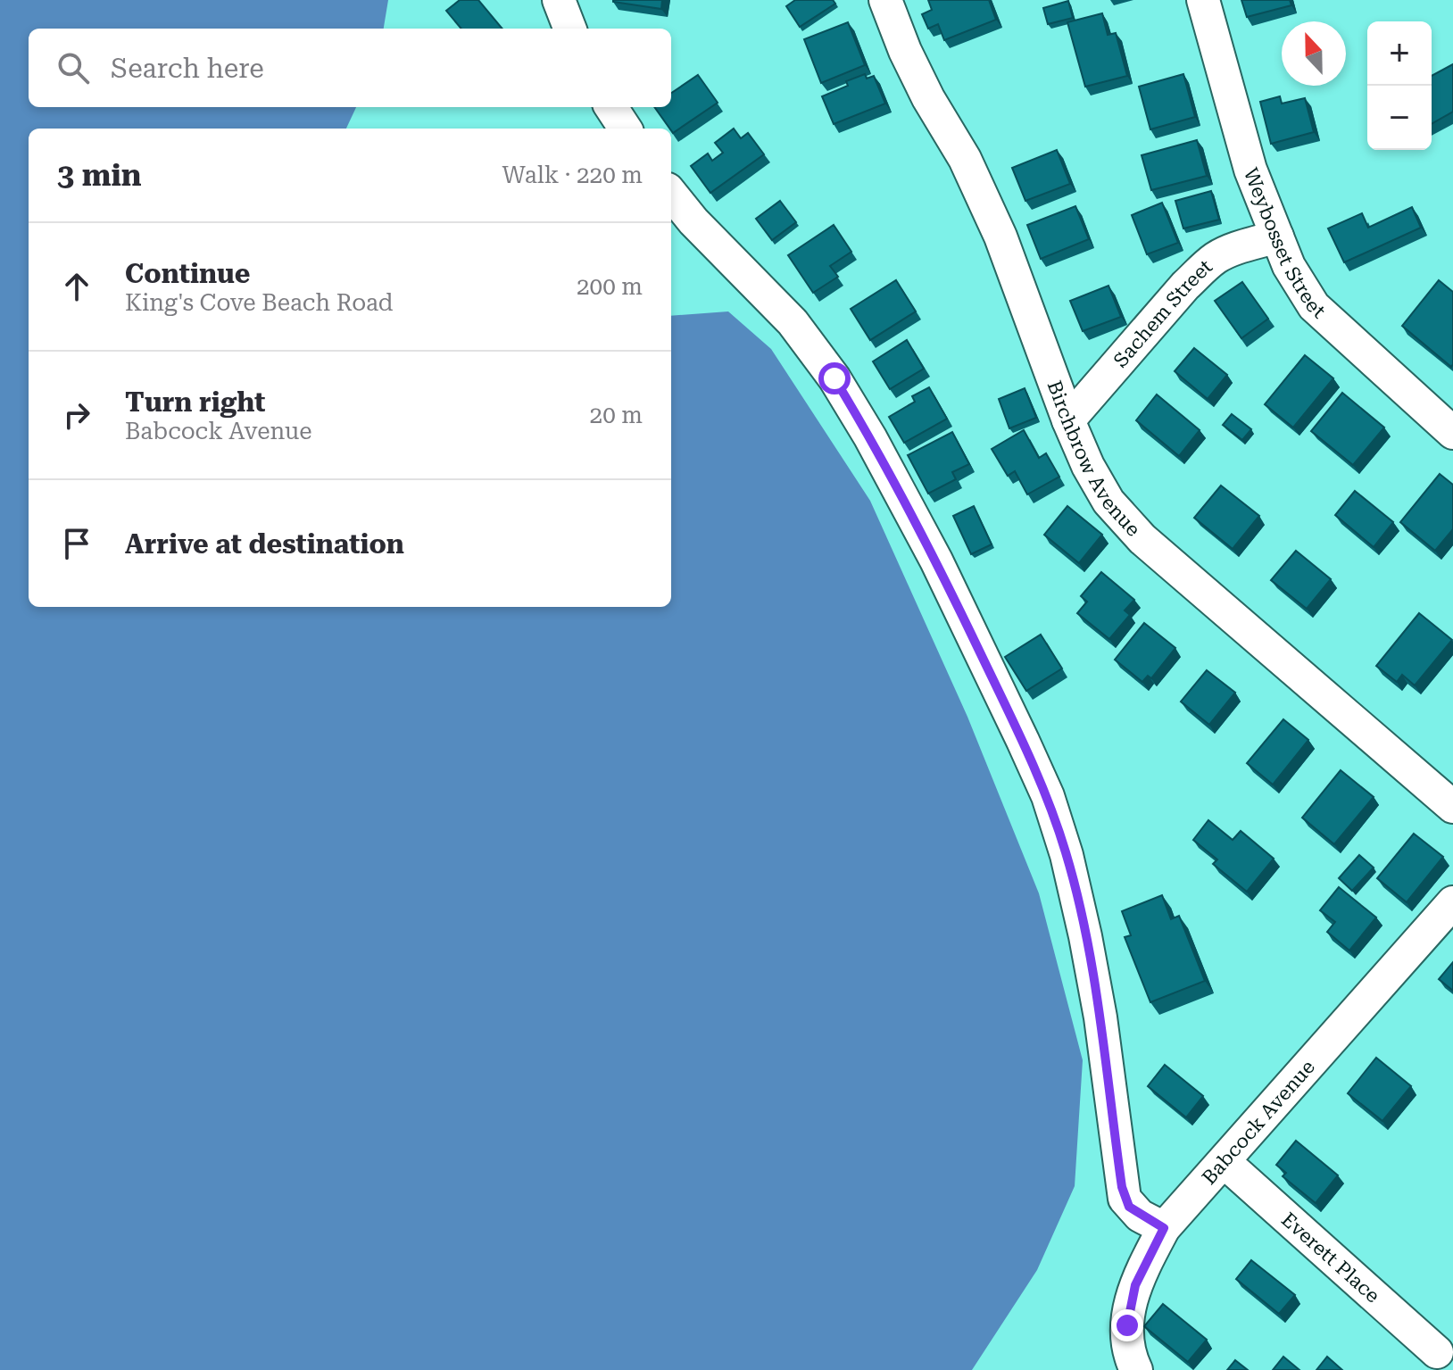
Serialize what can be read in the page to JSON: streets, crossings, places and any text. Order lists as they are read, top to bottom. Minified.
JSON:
{"streets":{"street":["Weybosset Street","Sachem Street","Birchbrow Avenue","Babcock Avenue","Everett Place"]},"crossings":[["Weybosset Street","Sachem Street"],["Sachem Street","Birchbrow Avenue"],["Babcock Avenue","Everett Place"]],"north":"top","page":{"map_buttons":["+","−"],"search":"Search here","heading":["3 min","Walk · 220 m"],"list":[["Continue","King's Cove Beach Road","200 m"],["Turn right","Babcock Avenue","20 m"],"Arrive at destination"]}}
